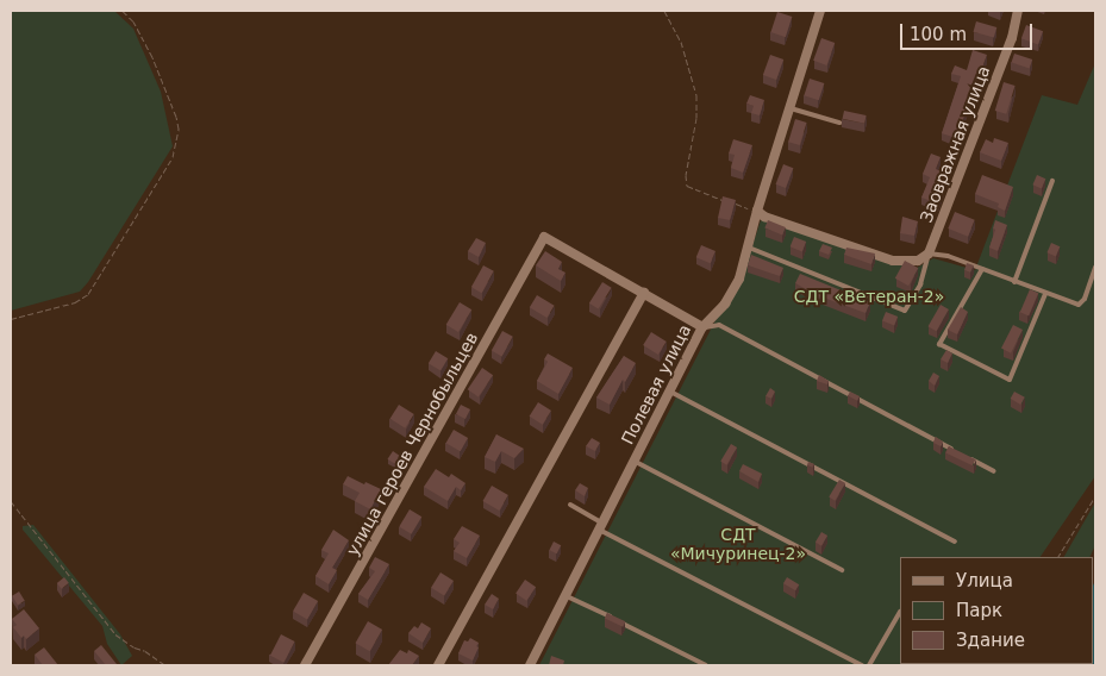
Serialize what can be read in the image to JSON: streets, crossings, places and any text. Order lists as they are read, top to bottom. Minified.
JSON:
{"streets":{"street":["Заовражная улица","Полевая улица","улица героев Чернобыльцев"]},"parks":["СДТ «Ветеран-2»","СДТ «Мичуринец-2»"],"legend":["Улица","Парк","Здание"],"scale_bar":"100 m"}
